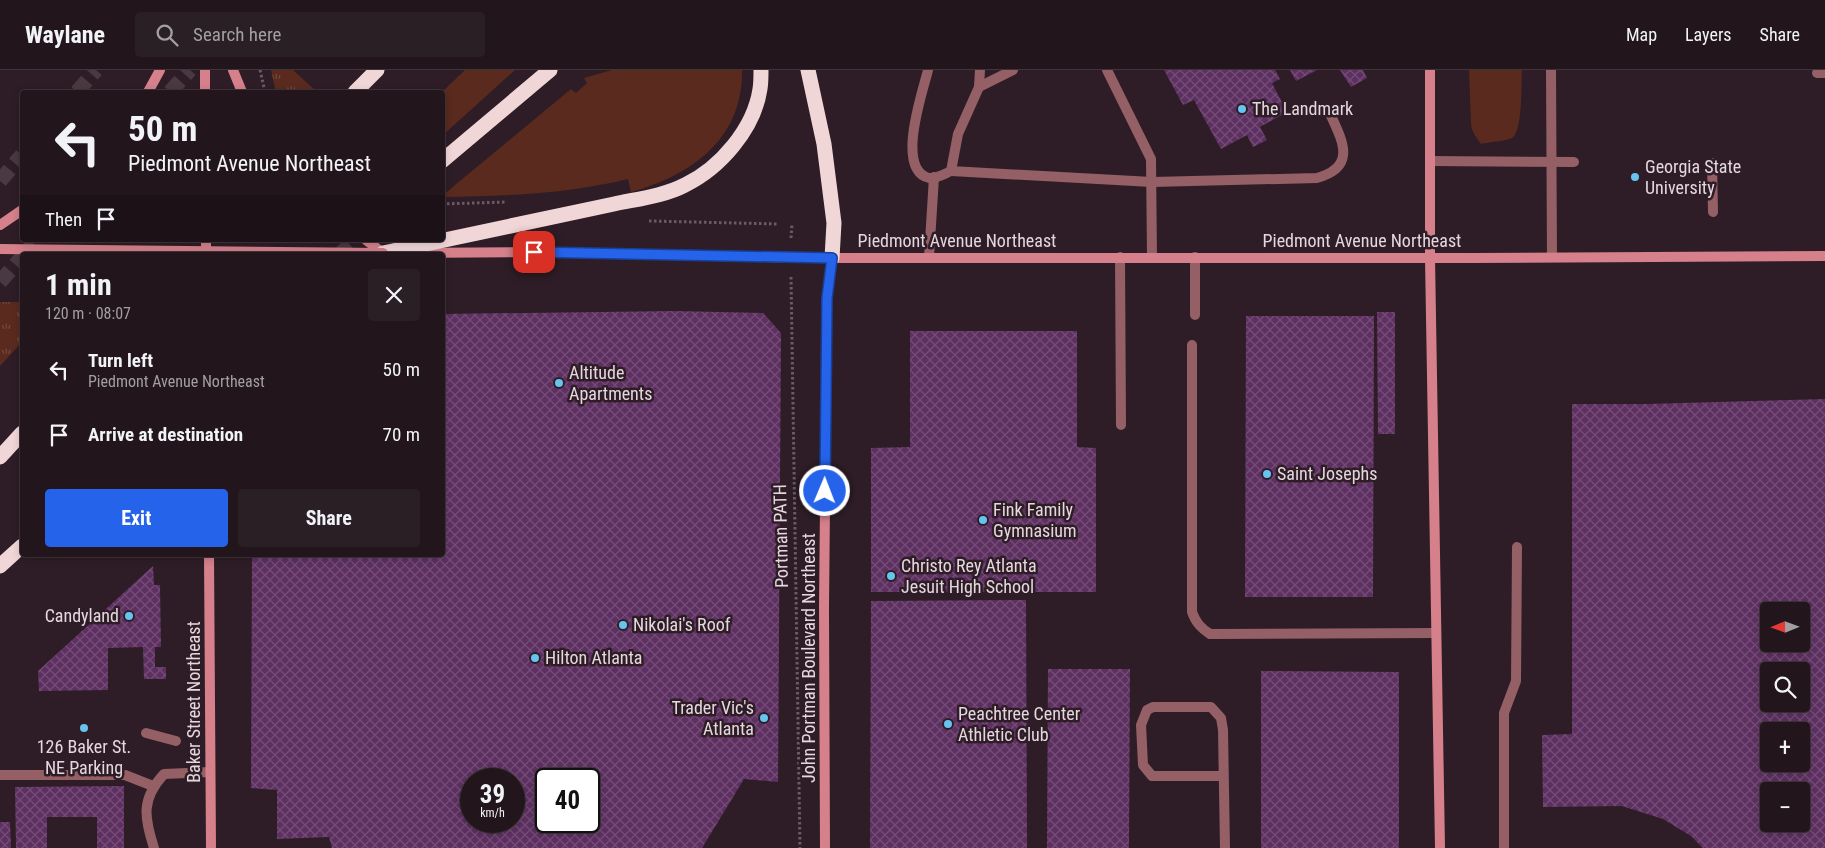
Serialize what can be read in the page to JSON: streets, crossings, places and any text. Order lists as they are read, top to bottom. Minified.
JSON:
{"streets":{"main road":["Piedmont Avenue Northeast","John Portman Boulevard Northeast","Baker Street Northeast"],"path":["Portman PATH"]},"crossings":[["Piedmont Avenue Northeast","Portman PATH"],["Piedmont Avenue Northeast","John Portman Boulevard Northeast"]],"places":["The Landmark","Georgia State University","Altitude Apartments","Saint Josephs","Fink Family Gymnasium","Christo Rey Atlanta Jesuit High School","Candyland","Nikolai's Roof","Hilton Atlanta","Trader Vic's Atlanta","Peachtree Center Athletic Club","126 Baker St. NE Parking"],"north":"left","page":{"header":"Waylane","search":"Search here","nav":["Map","Layers","Share"],"turn":["50 m","Piedmont Avenue Northeast"],"then":"Then","heading":["1 min","120 m · 08:07"],"list":[{"name":"Turn left","note":"Piedmont Avenue Northeast","value":"50 m"},{"name":"Arrive at destination","value":"70 m"}],"buttons":["Exit","Share"],"map_buttons":["+","−"],"speed":"39 km/h","limit":"40"}}
